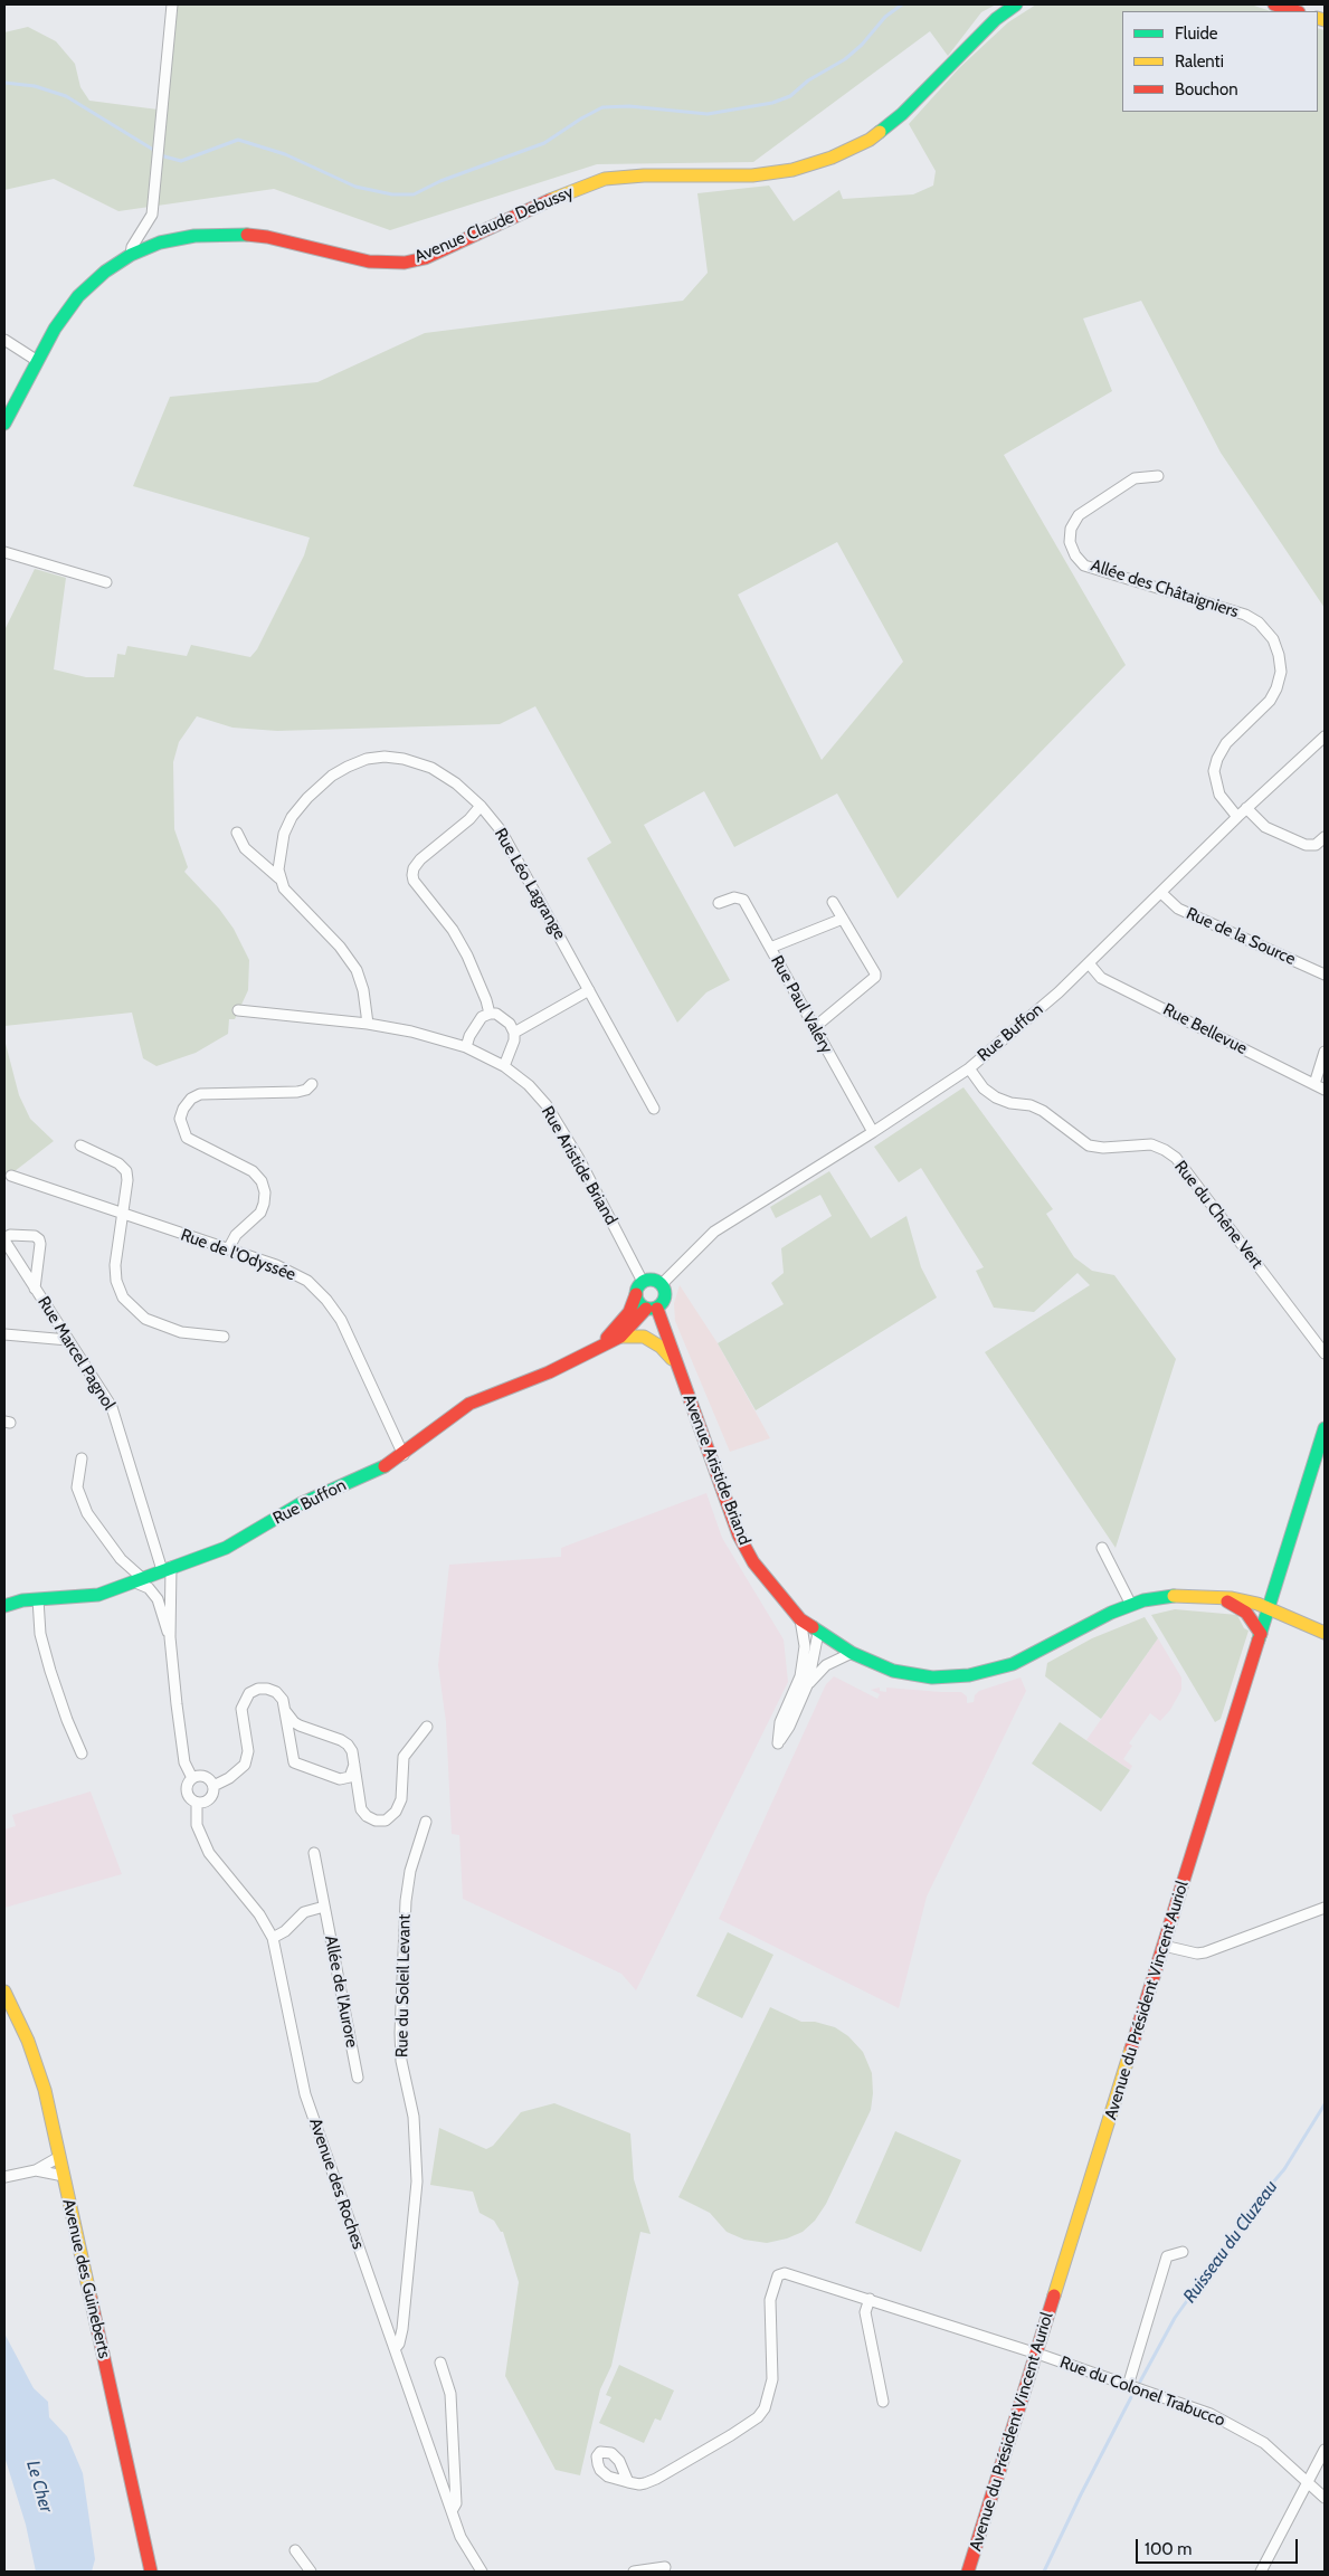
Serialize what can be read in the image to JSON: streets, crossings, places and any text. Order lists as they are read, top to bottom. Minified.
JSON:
{"streets":{"main road":["Avenue Claude Debussy","Rue Buffon","Avenue Aristide Briand","Avenue du Président Vincent Auriol","Avenue des Guineberts"],"street":["Allée des Châtaigniers","Rue Léo Lagrange","Rue de la Source","Rue Paul Valéry","Rue Bellevue","Rue Aristide Briand","Rue du Chêne Vert","Rue de l'Odyssée","Rue Marcel Pagnol","Rue du Soleil Levant","Allée de l'Aurore","Avenue des Roches","Rue du Colonel Trabucco"]},"crossings":[["Allée des Châtaigniers","Rue Buffon"],["Rue de la Source","Rue Buffon"],["Rue Paul Valéry","Rue Buffon"],["Rue Bellevue","Rue Buffon"],["Rue Buffon","Rue Aristide Briand"],["Rue Buffon","Rue du Chêne Vert"],["Rue Buffon","Rue de l'Odyssée"],["Rue Buffon","Rue Marcel Pagnol"],["Rue Buffon","Avenue Aristide Briand"],["Rue Aristide Briand","Avenue Aristide Briand"],["Avenue Aristide Briand","Avenue du Président Vincent Auriol"],["Rue du Soleil Levant","Avenue des Roches"],["Avenue du Président Vincent Auriol","Rue du Colonel Trabucco"]],"water":["Ruisseau du Cluzeau","Le Cher"],"legend":["Fluide","Ralenti","Bouchon"],"scale_bar":"100 m"}
